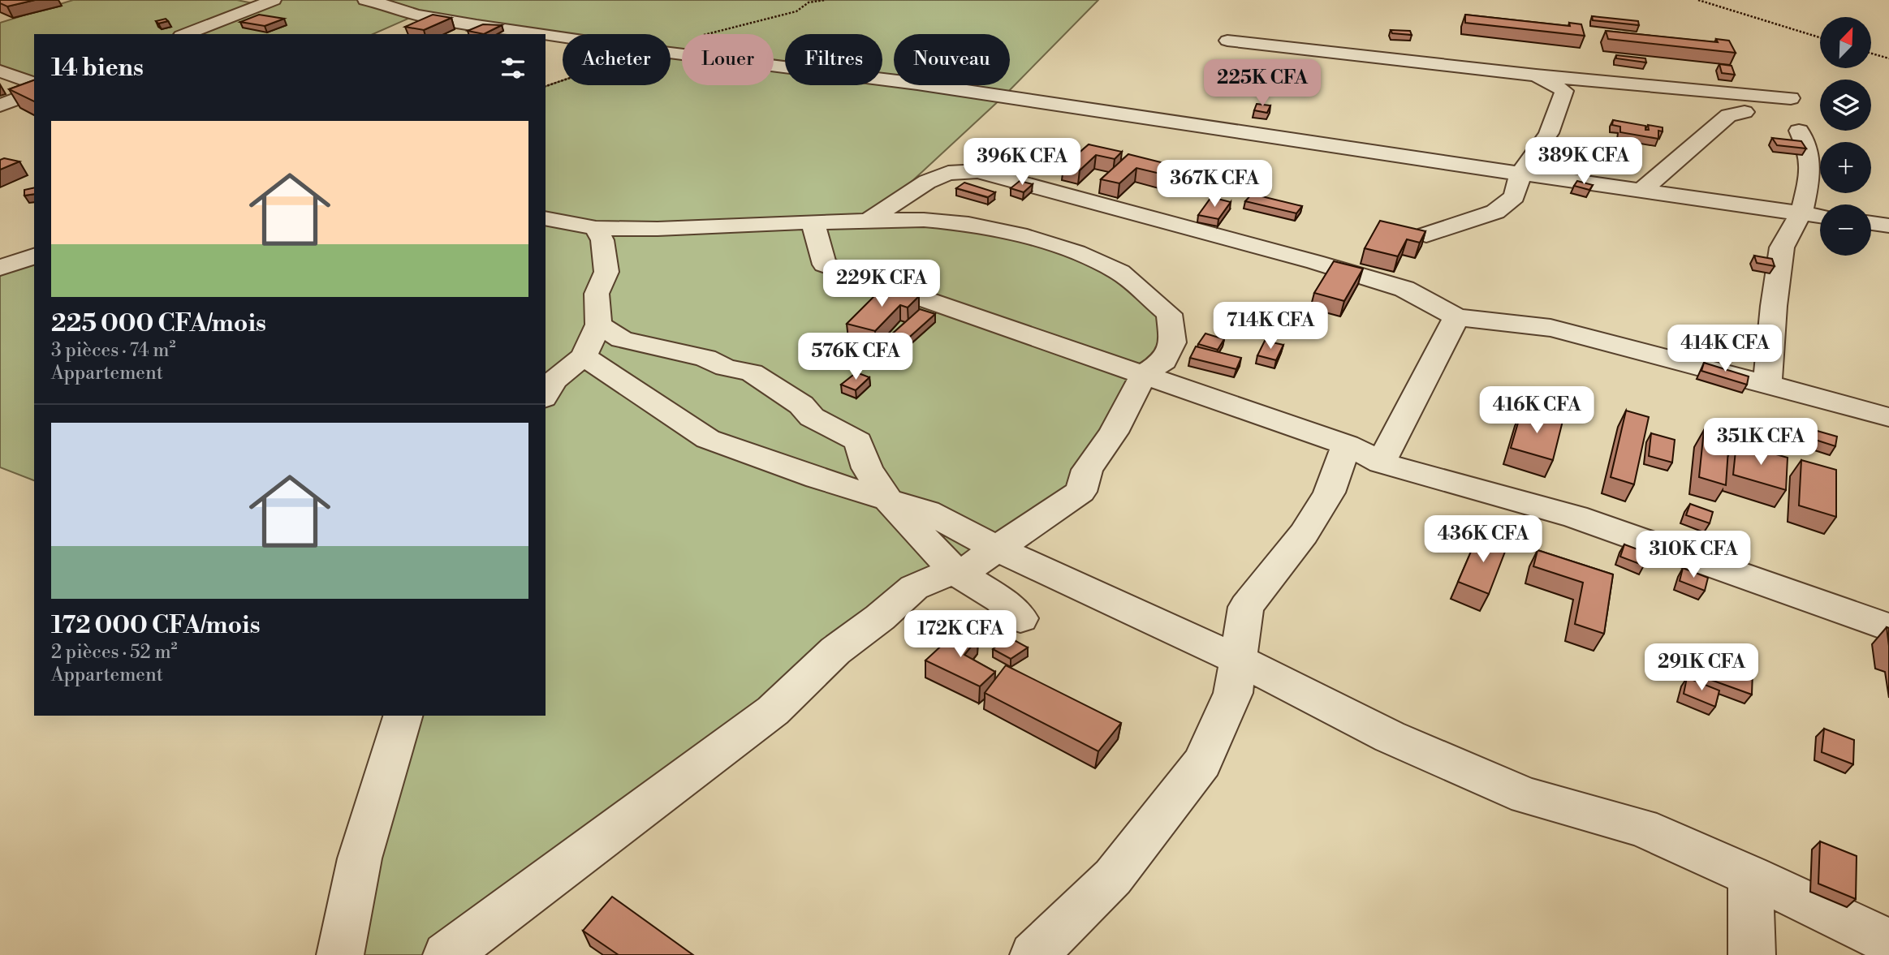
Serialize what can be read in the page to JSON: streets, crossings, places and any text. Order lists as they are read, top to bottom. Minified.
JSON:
{"north":"top right","page":{"map_buttons":["+","−"],"chip":["Acheter","Louer","Filtres","Nouveau"],"heading":"14 biens","price":["225K CFA","389K CFA","396K CFA","367K CFA","229K CFA","714K CFA","414K CFA","576K CFA","416K CFA","351K CFA","436K CFA","310K CFA","172K CFA","291K CFA"],"list":[{"name":"225 000 CFA/mois","note":"3 pièces · 74 m² · Appartement"},{"name":"172 000 CFA/mois","note":"2 pièces · 52 m² · Appartement"}]}}
